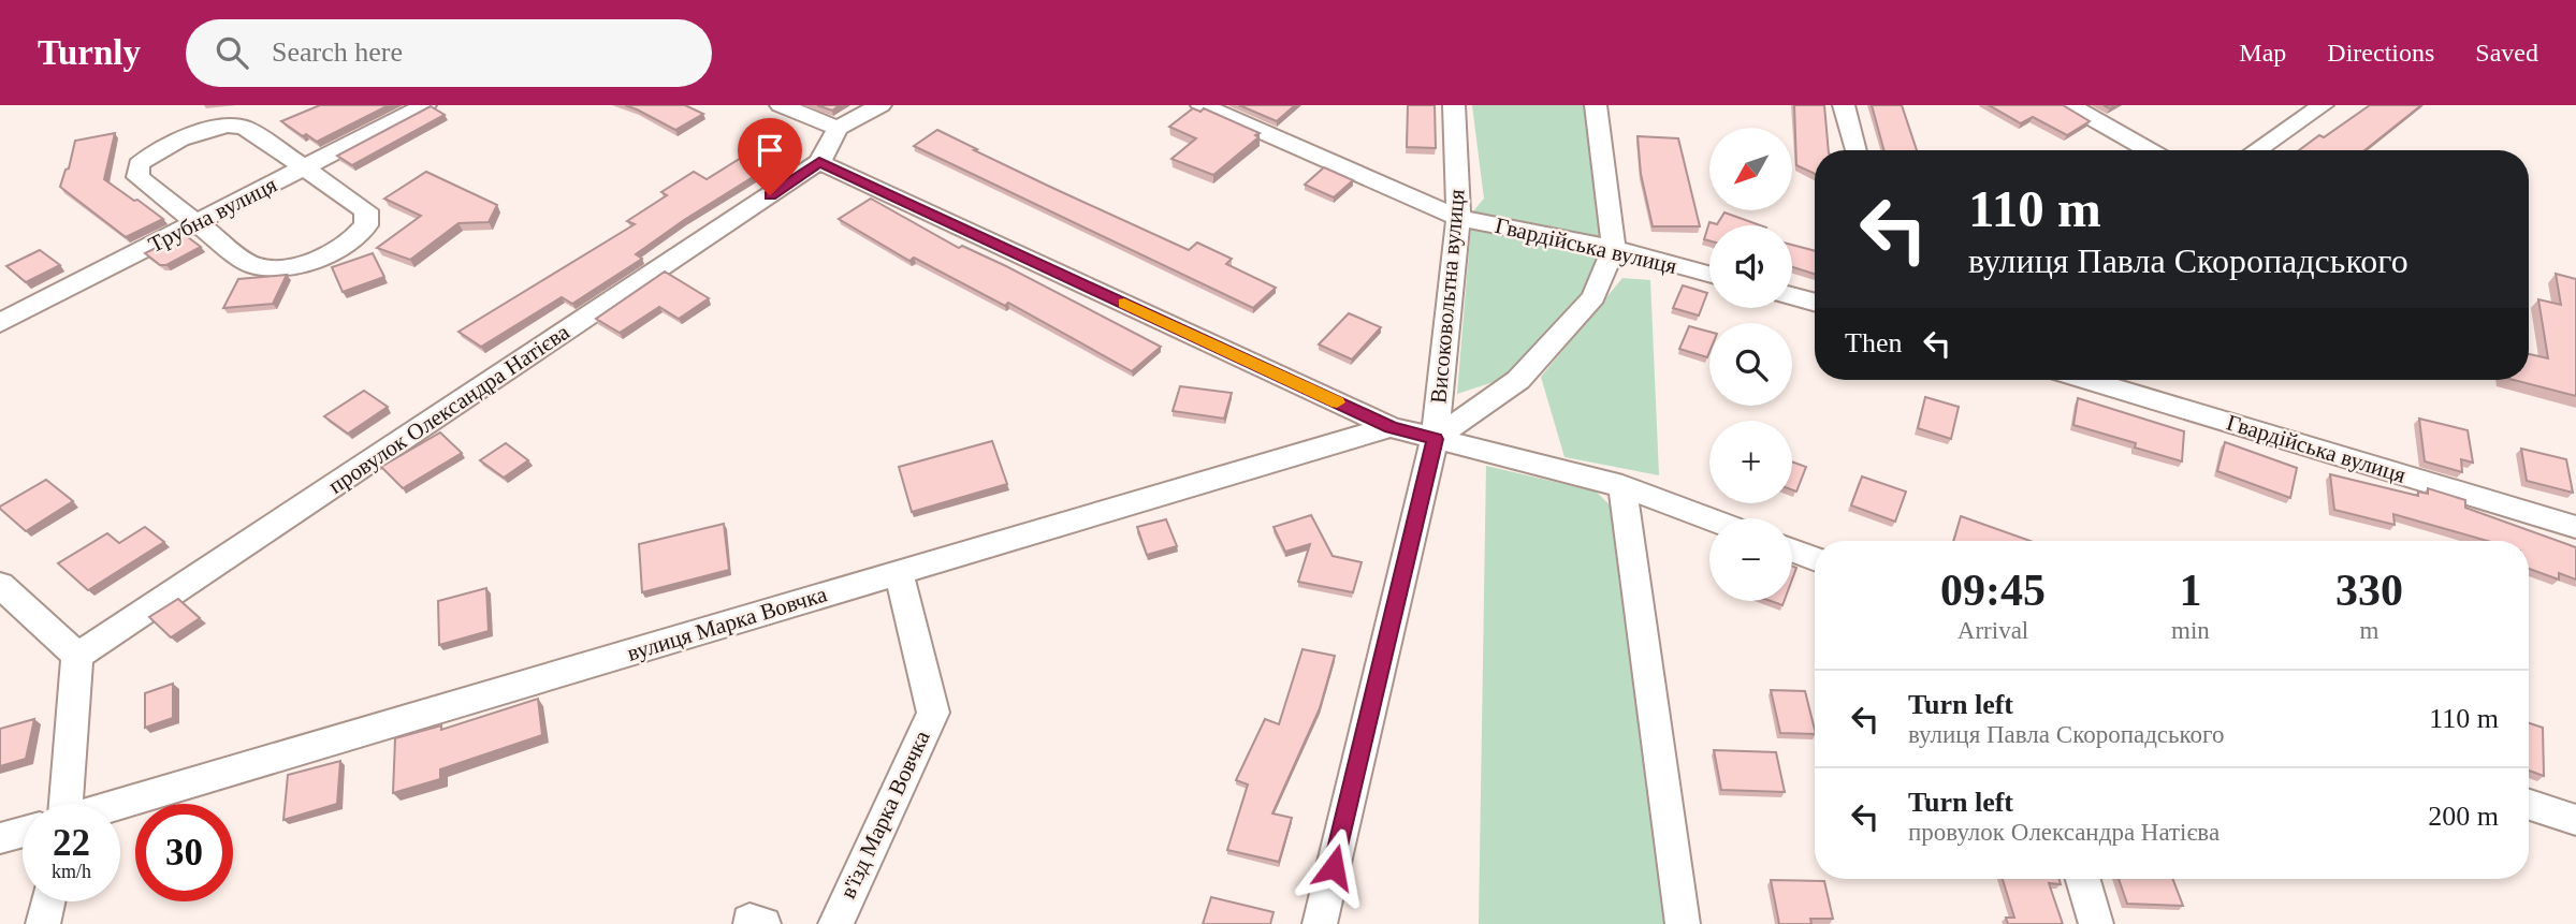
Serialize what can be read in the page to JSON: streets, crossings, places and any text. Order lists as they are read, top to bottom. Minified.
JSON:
{"streets":{"street":["Трубна вулиця","Гвардійська вулиця","Високовольтна вулиця","провулок Олександра Натієва","вулиця Марка Вовчка","в'їзд Марка Вовчка"]},"crossings":[["Гвардійська вулиця","Високовольтна вулиця"],["вулиця Марка Вовчка","в'їзд Марка Вовчка"]],"north":"bottom left","page":{"header":"Turnly","search":"Search here","nav":["Map","Directions","Saved"],"map_buttons":["+","−"],"turn":["110 m","вулиця Павла Скоропадського"],"then":"Then","eta":["09:45","Arrival","1","min","330","m"],"list":[{"name":"Turn left","note":"вулиця Павла Скоропадського","value":"110 m"},{"name":"Turn left","note":"провулок Олександра Натієва","value":"200 m"}],"speed":"22 km/h","limit":"30"}}
